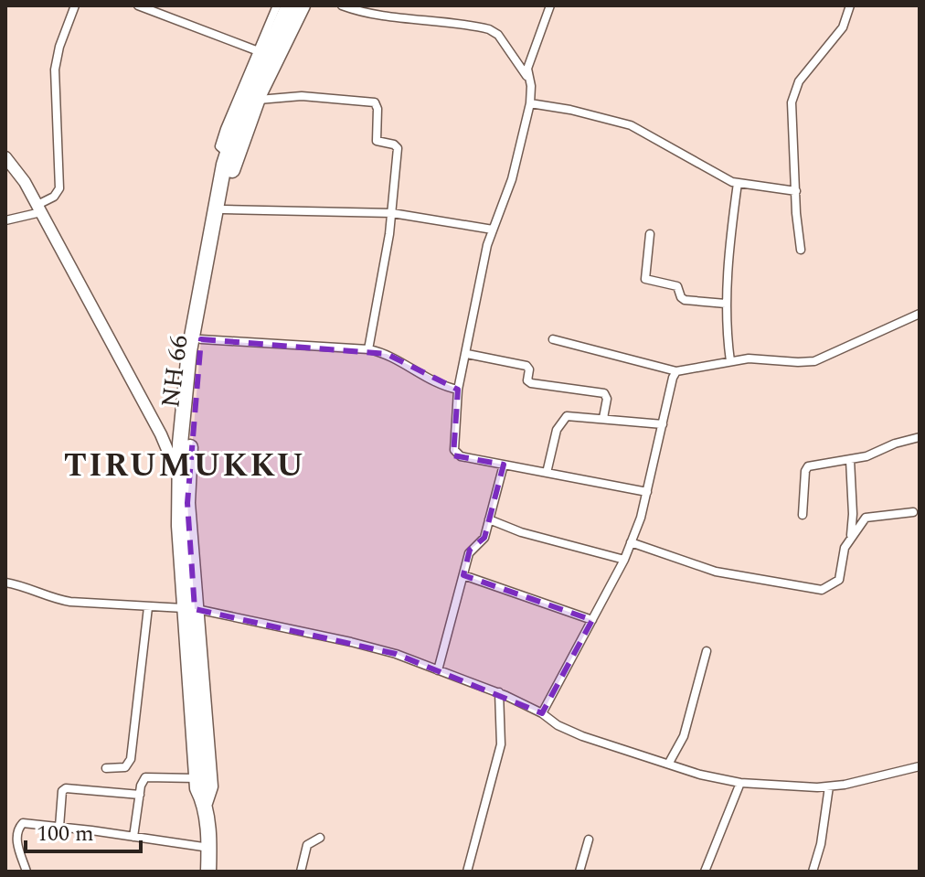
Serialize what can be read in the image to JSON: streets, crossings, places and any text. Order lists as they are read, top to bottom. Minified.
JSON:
{"streets":{"highway":["NH 66"]},"districts":["TIRUMUKKU"],"scale_bar":"100 m"}
